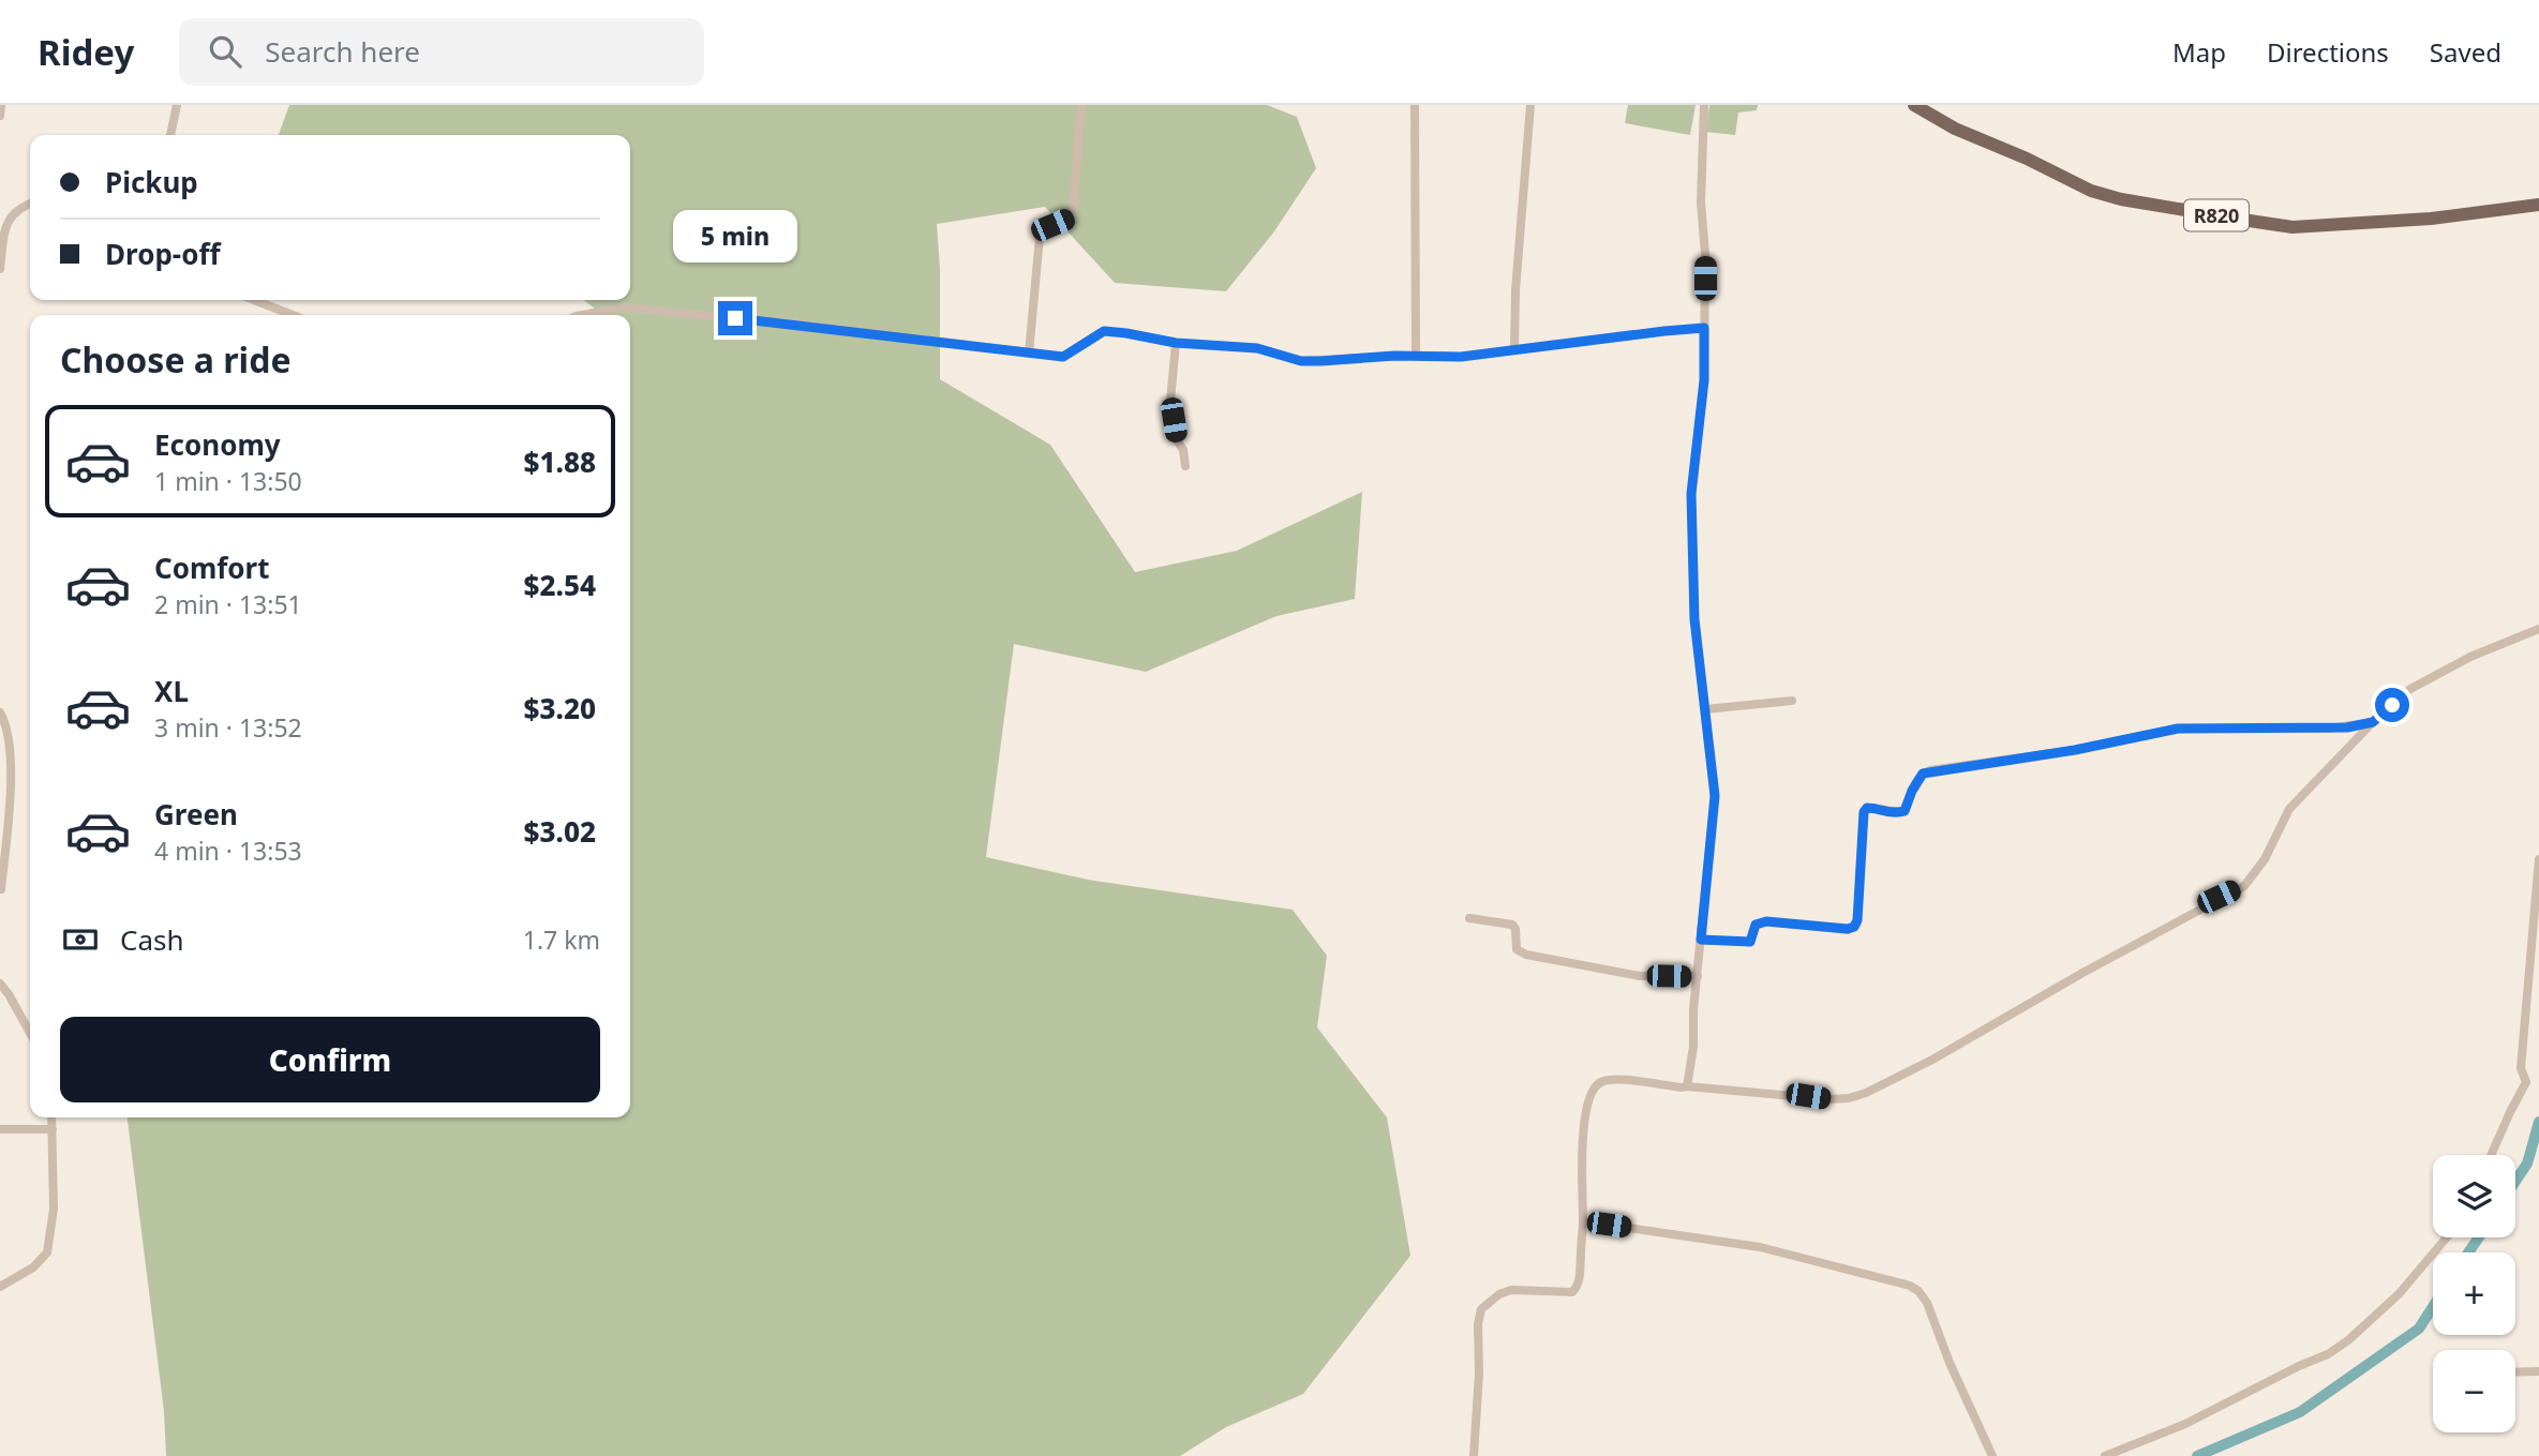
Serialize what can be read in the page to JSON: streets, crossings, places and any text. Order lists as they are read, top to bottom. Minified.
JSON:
{"streets":{"main road":["R820"]},"page":{"header":"Ridey","search":"Search here","nav":["Map","Directions","Saved"],"banner":["Pickup","Drop-off"],"bubble":"5 min","heading":"Choose a ride","list":[{"name":"Economy","note":"1 min · 13:50","value":"$1.88"},{"name":"Comfort","note":"2 min · 13:51","value":"$2.54"},{"name":"XL","note":"3 min · 13:52","value":"$3.20"},{"name":"Green","note":"4 min · 13:53","value":"$3.02"}],"pay":["Cash","1.7 km"],"buttons":"Confirm","map_buttons":["+","−"]}}
